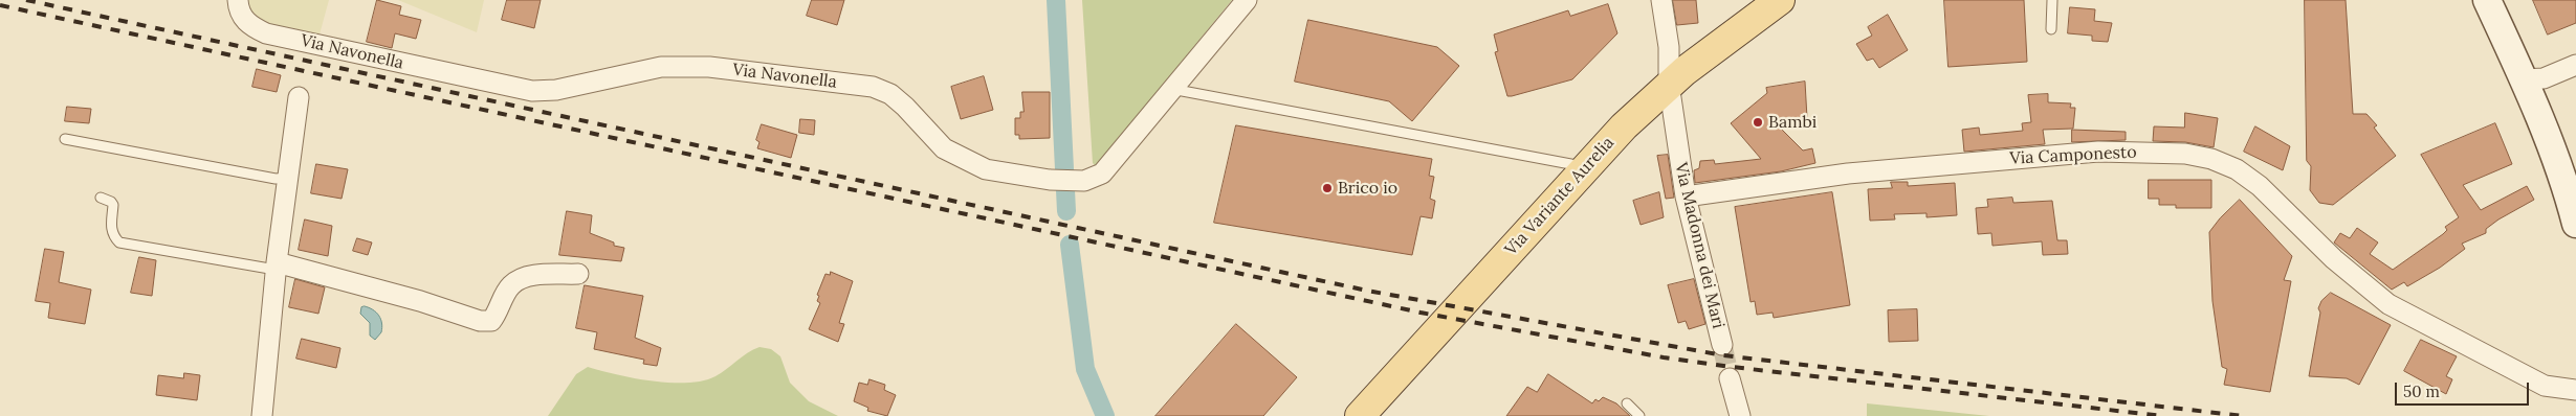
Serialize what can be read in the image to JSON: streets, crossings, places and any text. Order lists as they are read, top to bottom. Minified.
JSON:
{"streets":{"main road":["Via Variante Aurelia"],"street":["Via Navonella","Via Camponesto","Via Madonna dei Mari"]},"crossings":[["Via Camponesto","Via Madonna dei Mari"],["Via Variante Aurelia","Via Madonna dei Mari"]],"places":["Bambi","Brico io"],"scale_bar":"50 m"}
